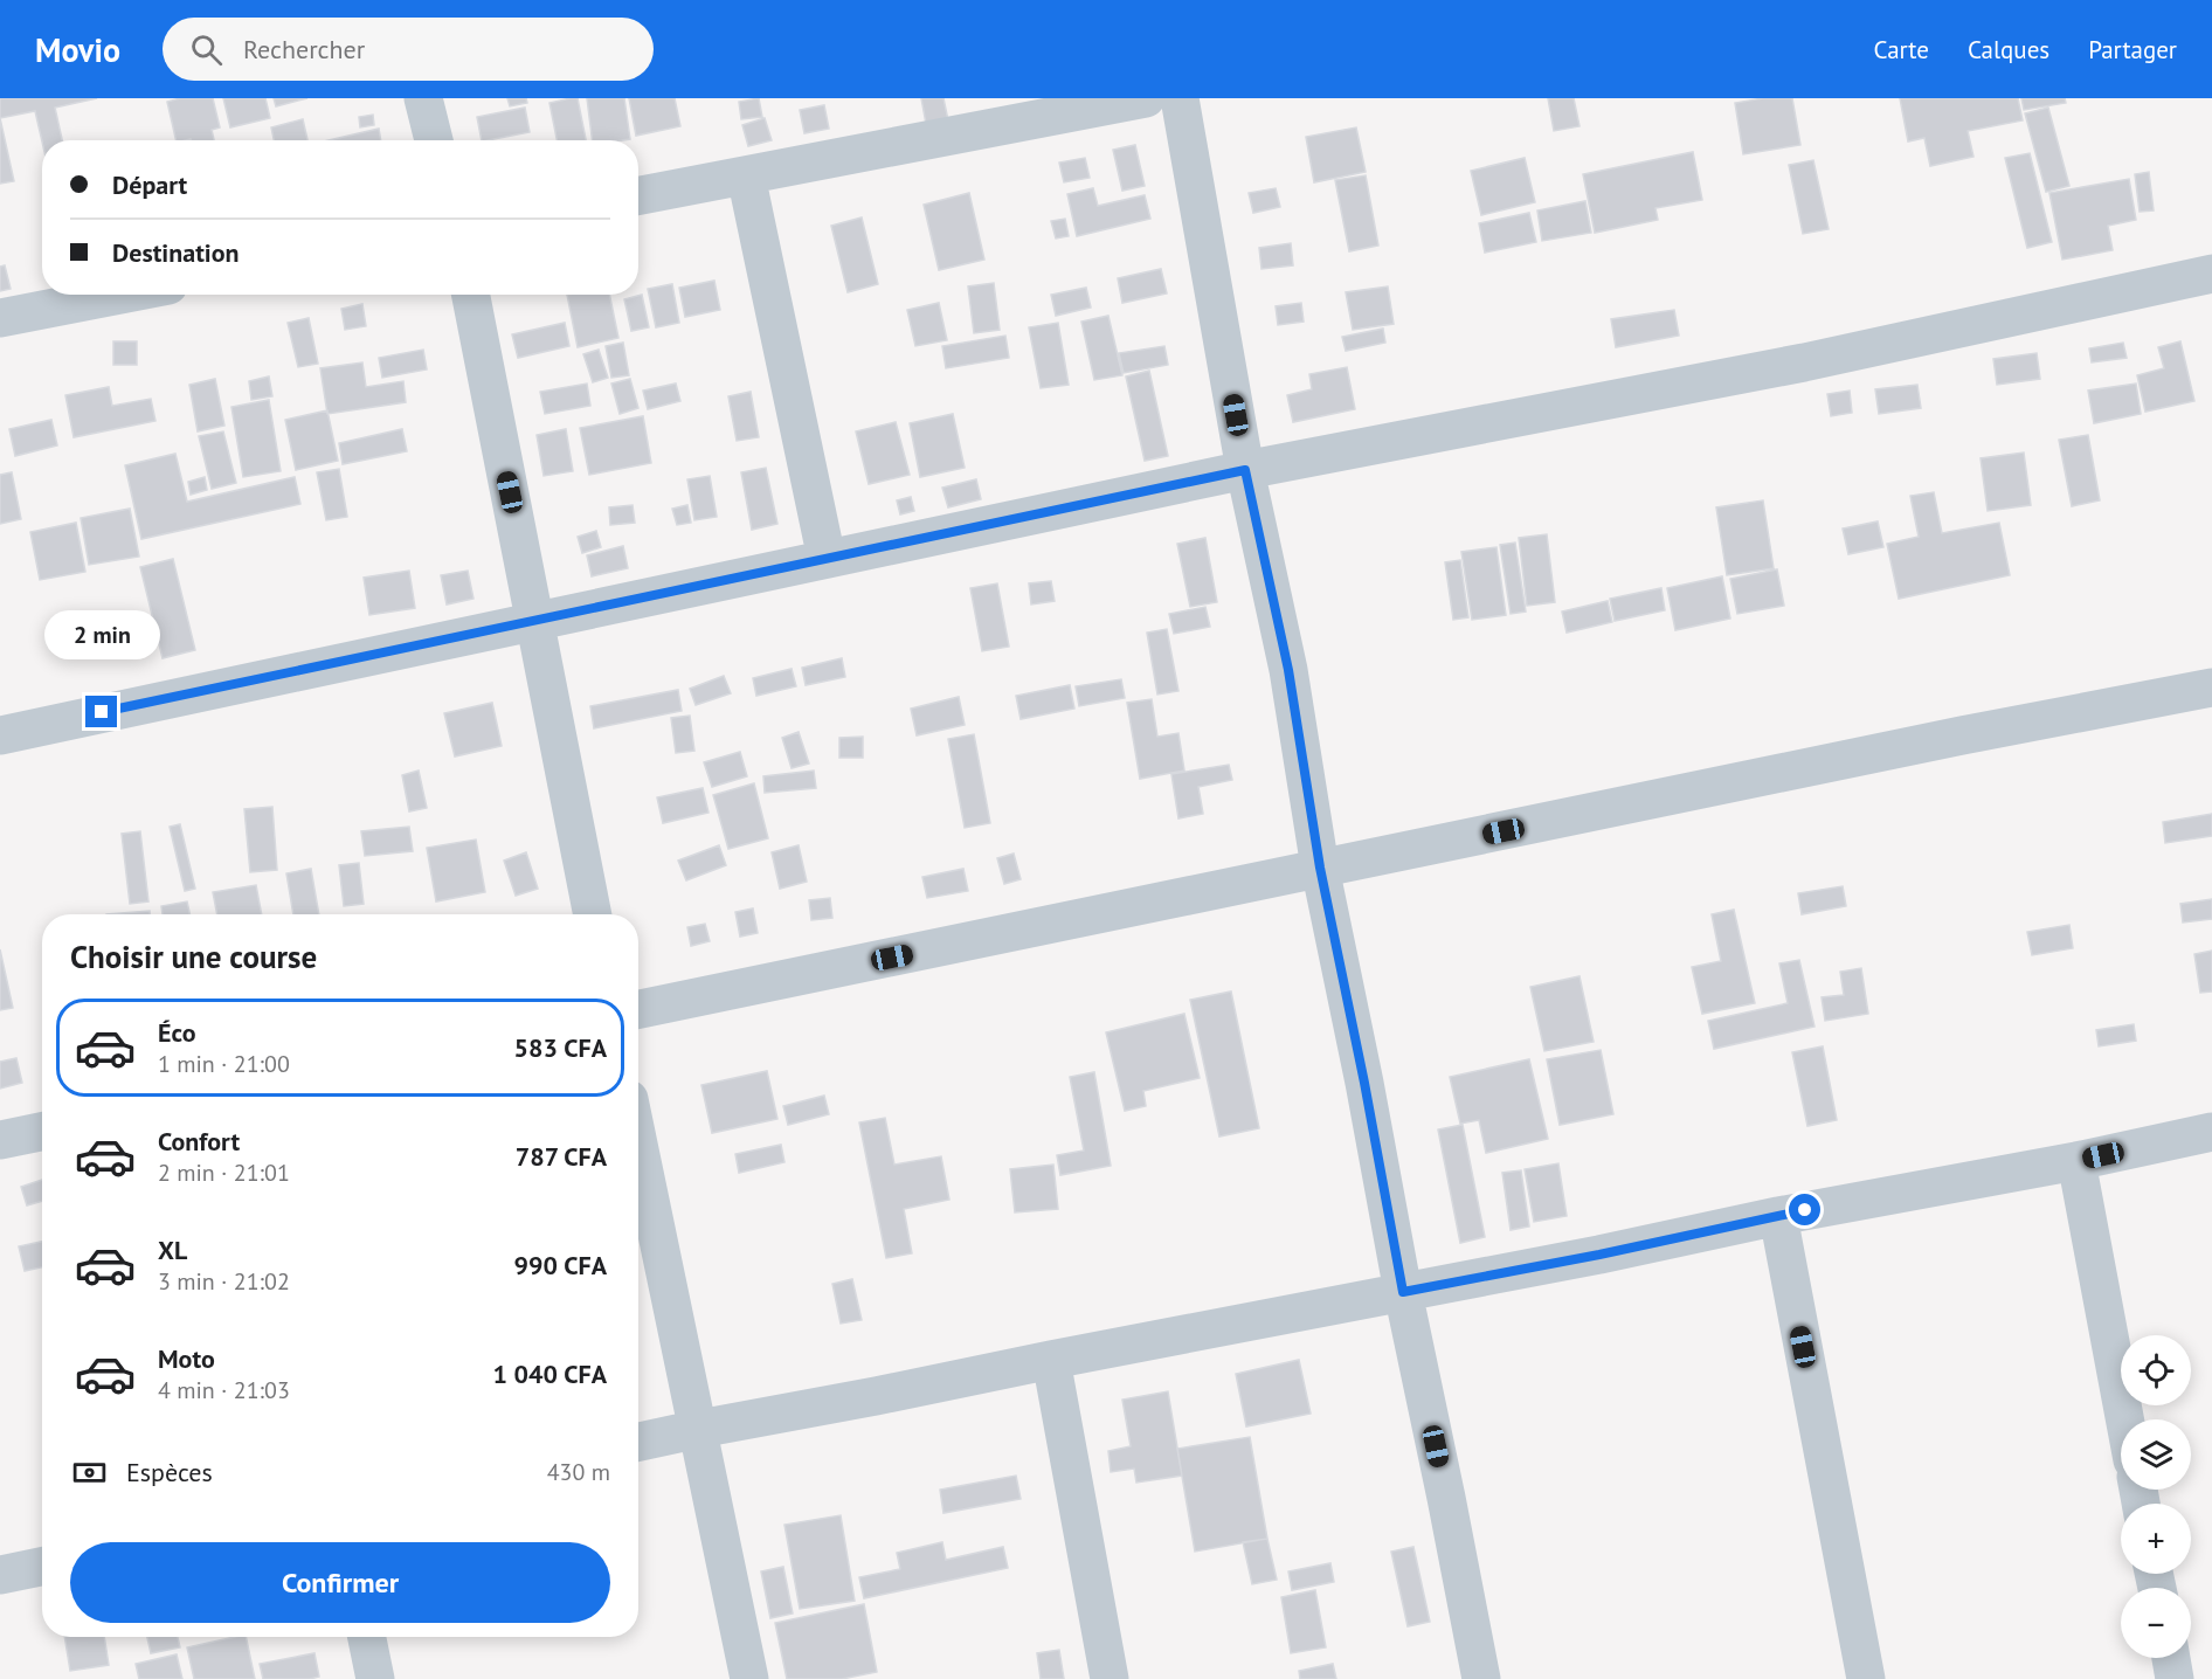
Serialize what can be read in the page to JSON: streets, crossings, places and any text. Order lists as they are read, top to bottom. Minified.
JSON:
{"page":{"header":"Movio","search":"Rechercher","nav":["Carte","Calques","Partager"],"banner":["Départ","Destination"],"bubble":"2 min","heading":"Choisir une course","list":[{"name":"Éco","note":"1 min · 21:00","value":"583 CFA"},{"name":"Confort","note":"2 min · 21:01","value":"787 CFA"},{"name":"XL","note":"3 min · 21:02","value":"990 CFA"},{"name":"Moto","note":"4 min · 21:03","value":"1 040 CFA"}],"map_buttons":["+","−"],"pay":["Espèces","430 m"],"buttons":"Confirmer"}}
